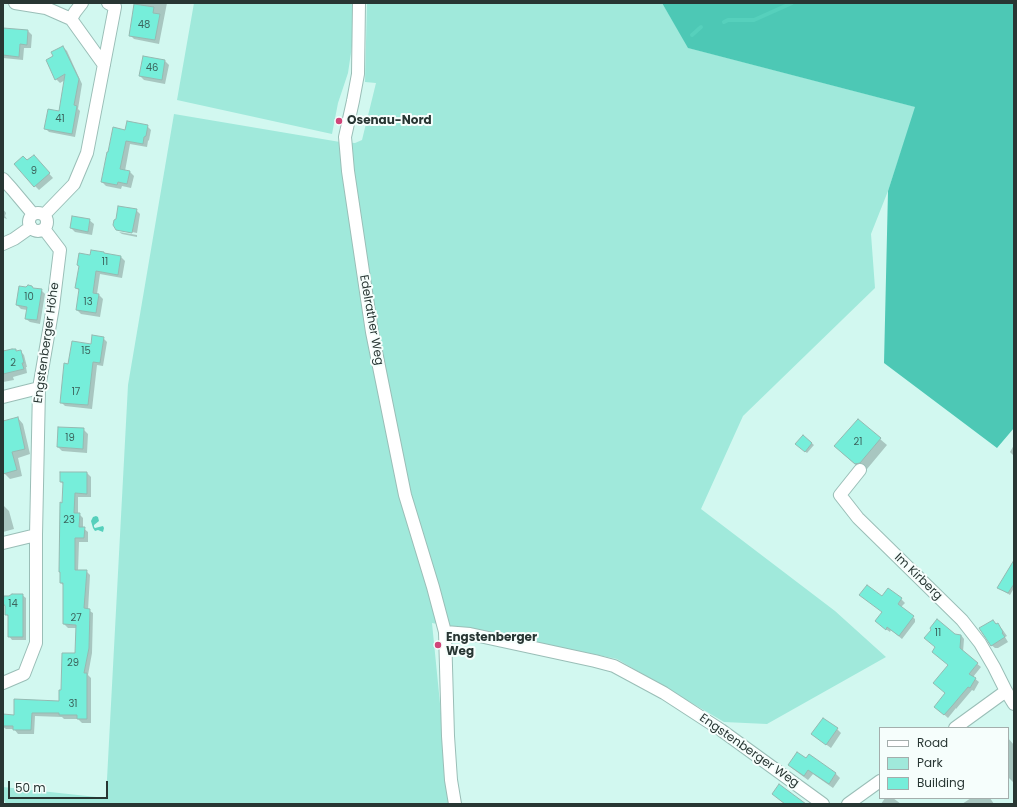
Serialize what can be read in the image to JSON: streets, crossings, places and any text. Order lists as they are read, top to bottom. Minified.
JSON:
{"streets":{"street":["Edelrather Weg","Engstenberger Höhe","Im Kirberg","Engstenberger Weg"]},"crossings":[["Edelrather Weg","Engstenberger Weg"]],"places":["Osenau-Nord","Engstenberger Weg"],"house_numbers":["48","46","41","9","11","10","13","15","2","17","19","21","23","14","27","11","29","31"],"legend":["Road","Park","Building"],"scale_bar":"50 m"}
